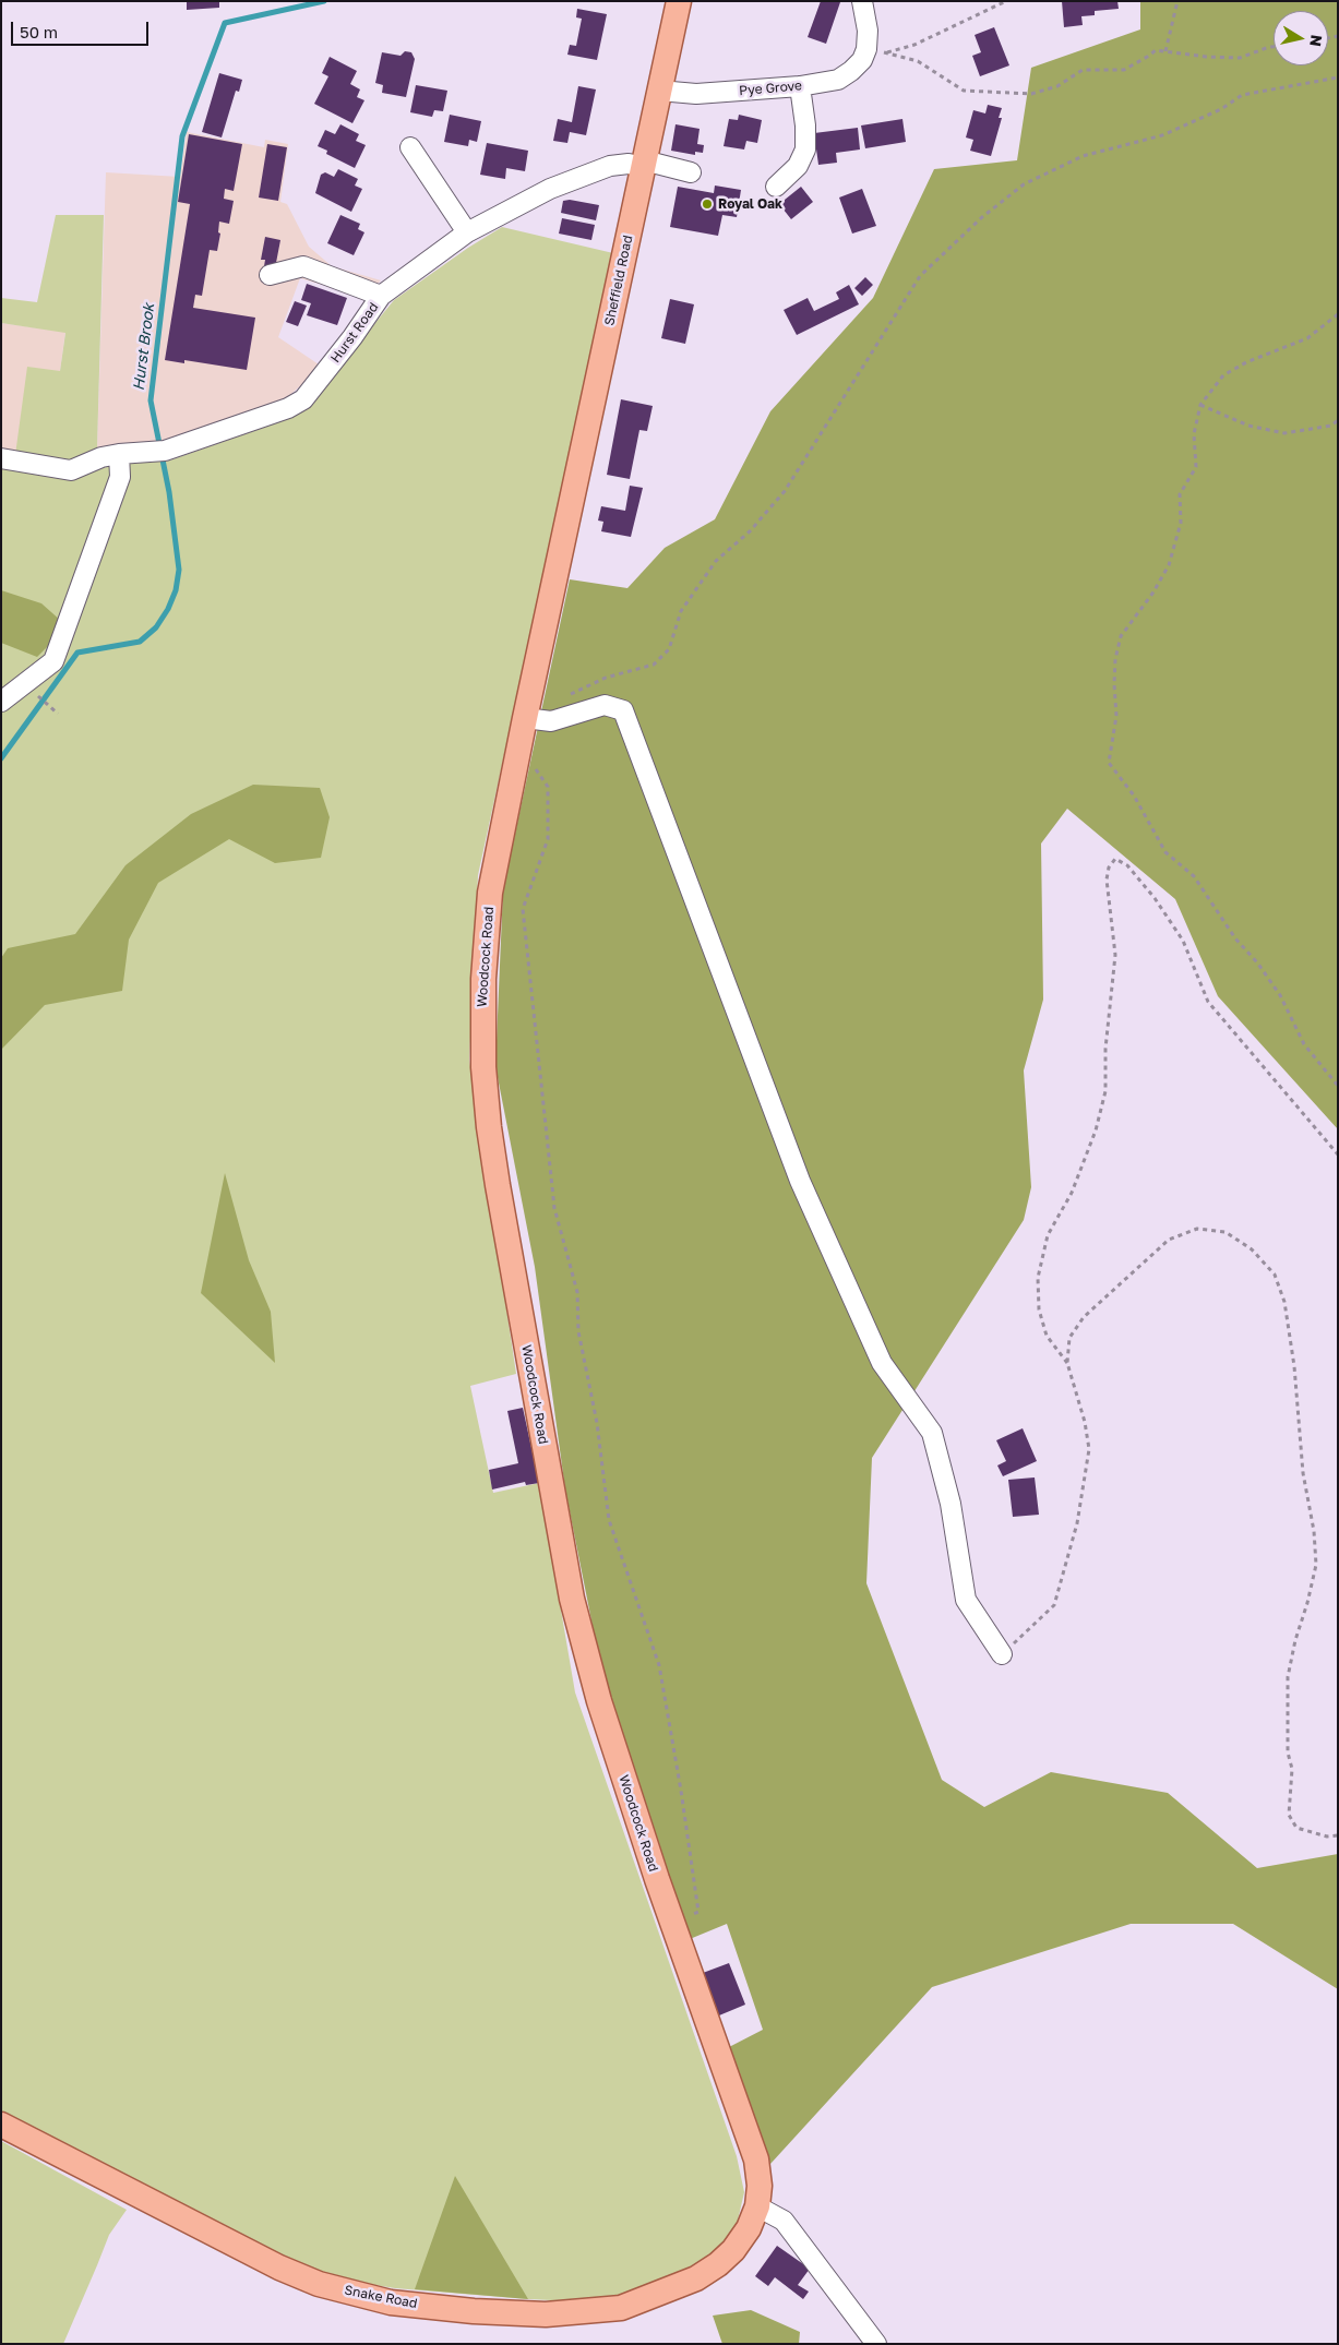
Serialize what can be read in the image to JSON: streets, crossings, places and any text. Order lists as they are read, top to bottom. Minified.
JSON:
{"streets":{"main road":["Sheffield Road","Woodcock Road","Snake Road"],"street":["Pye Grove","Hurst Road"]},"crossings":[["Pye Grove","Sheffield Road"],["Sheffield Road","Hurst Road"],["Sheffield Road","Woodcock Road"],["Woodcock Road","Snake Road"]],"water":["Hurst Brook"],"places":["Royal Oak"],"scale_bar":"50 m","north":"right"}
